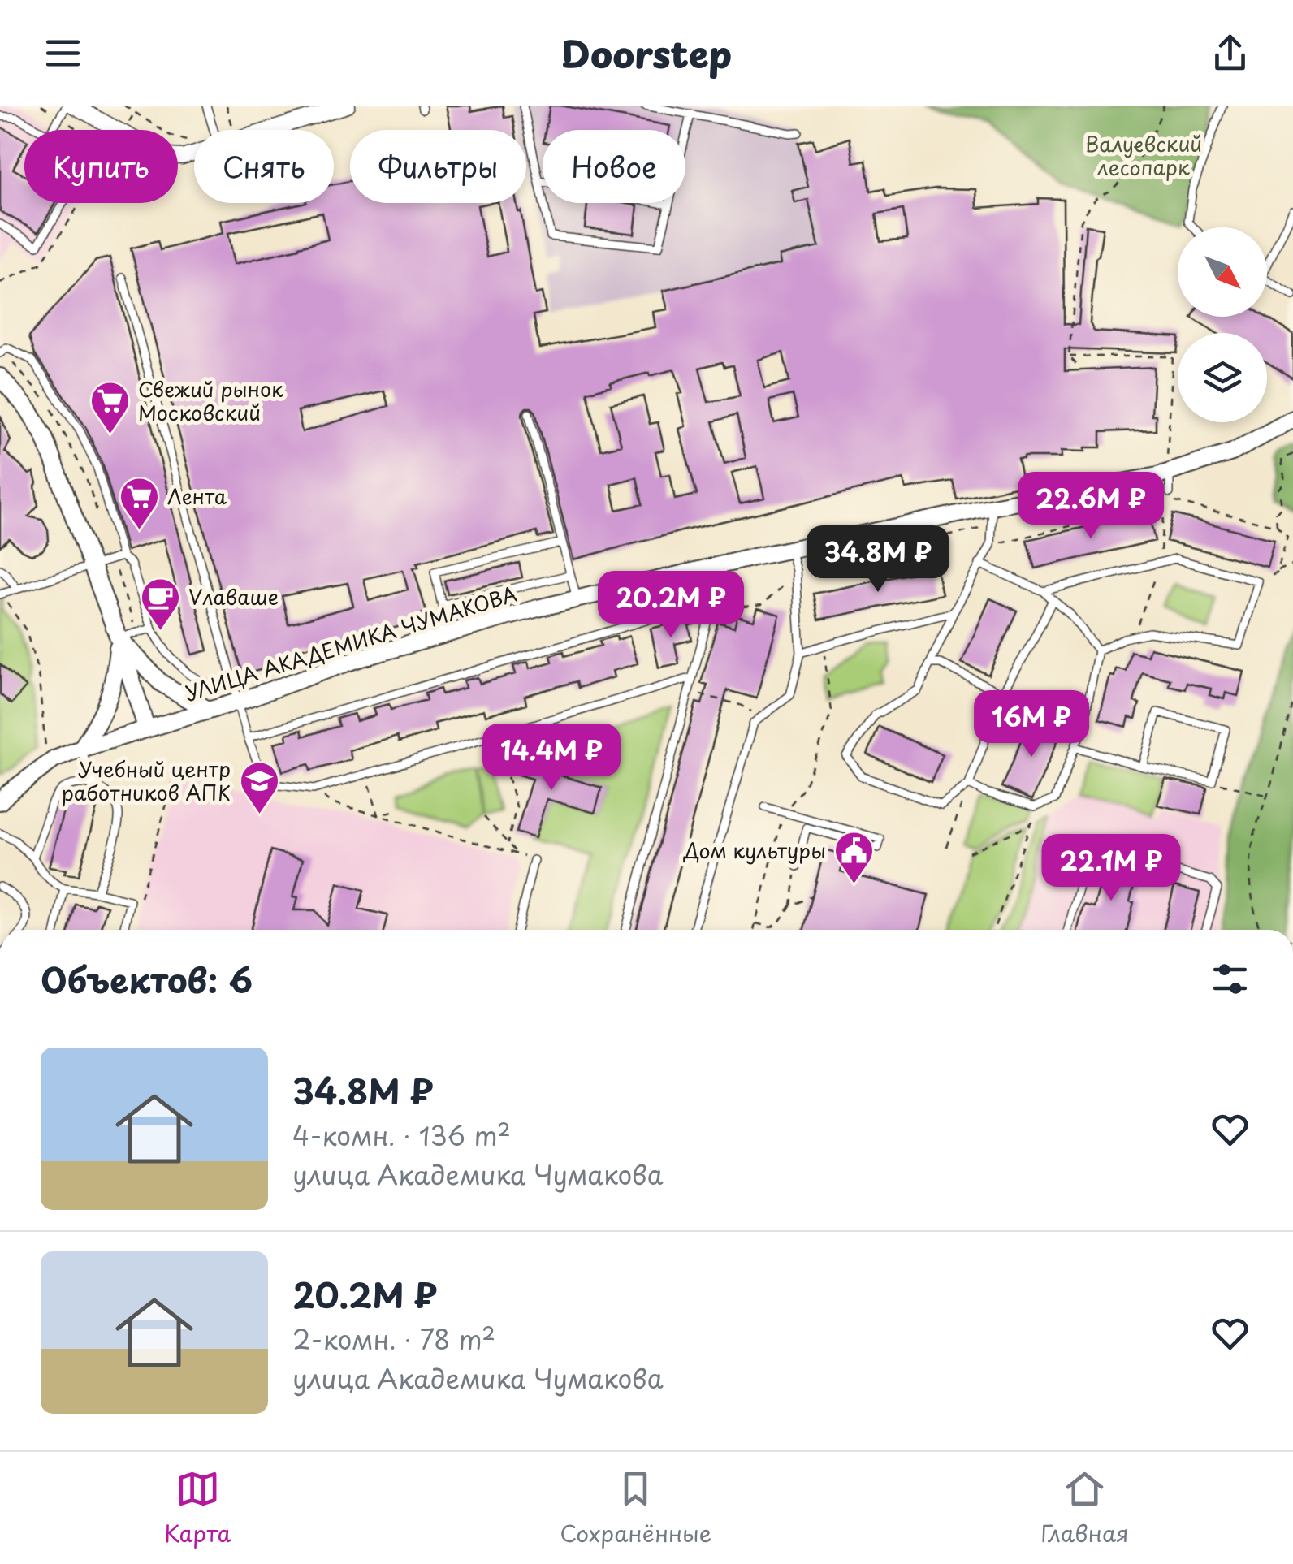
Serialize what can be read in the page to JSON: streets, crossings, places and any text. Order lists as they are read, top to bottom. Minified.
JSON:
{"streets":{"street":["УЛИЦА АКАДЕМИКА ЧУМАКОВА"]},"parks":["Валуевский лесопарк"],"places":{"supermarket":["Свежий рынок Московский","Лента"],"cafe":["Vлаваше"],"school or university":["Учебный центр работников АПК"],"public building":["Дом культуры"]},"north":"bottom right","page":{"header":"Doorstep","chip":["Купить","Снять","Фильтры","Новое"],"price":["22.6M ₽","34.8M ₽","20.2M ₽","16M ₽","14.4M ₽","22.1M ₽"],"heading":"Объектов: 6","list":[{"name":"34.8M ₽","note":"4-комн. · 136 m² · улица Академика Чумакова"},{"name":"20.2M ₽","note":"2-комн. · 78 m² · улица Академика Чумакова"}],"tabs":["Карта","Сохранённые","Главная"]}}
